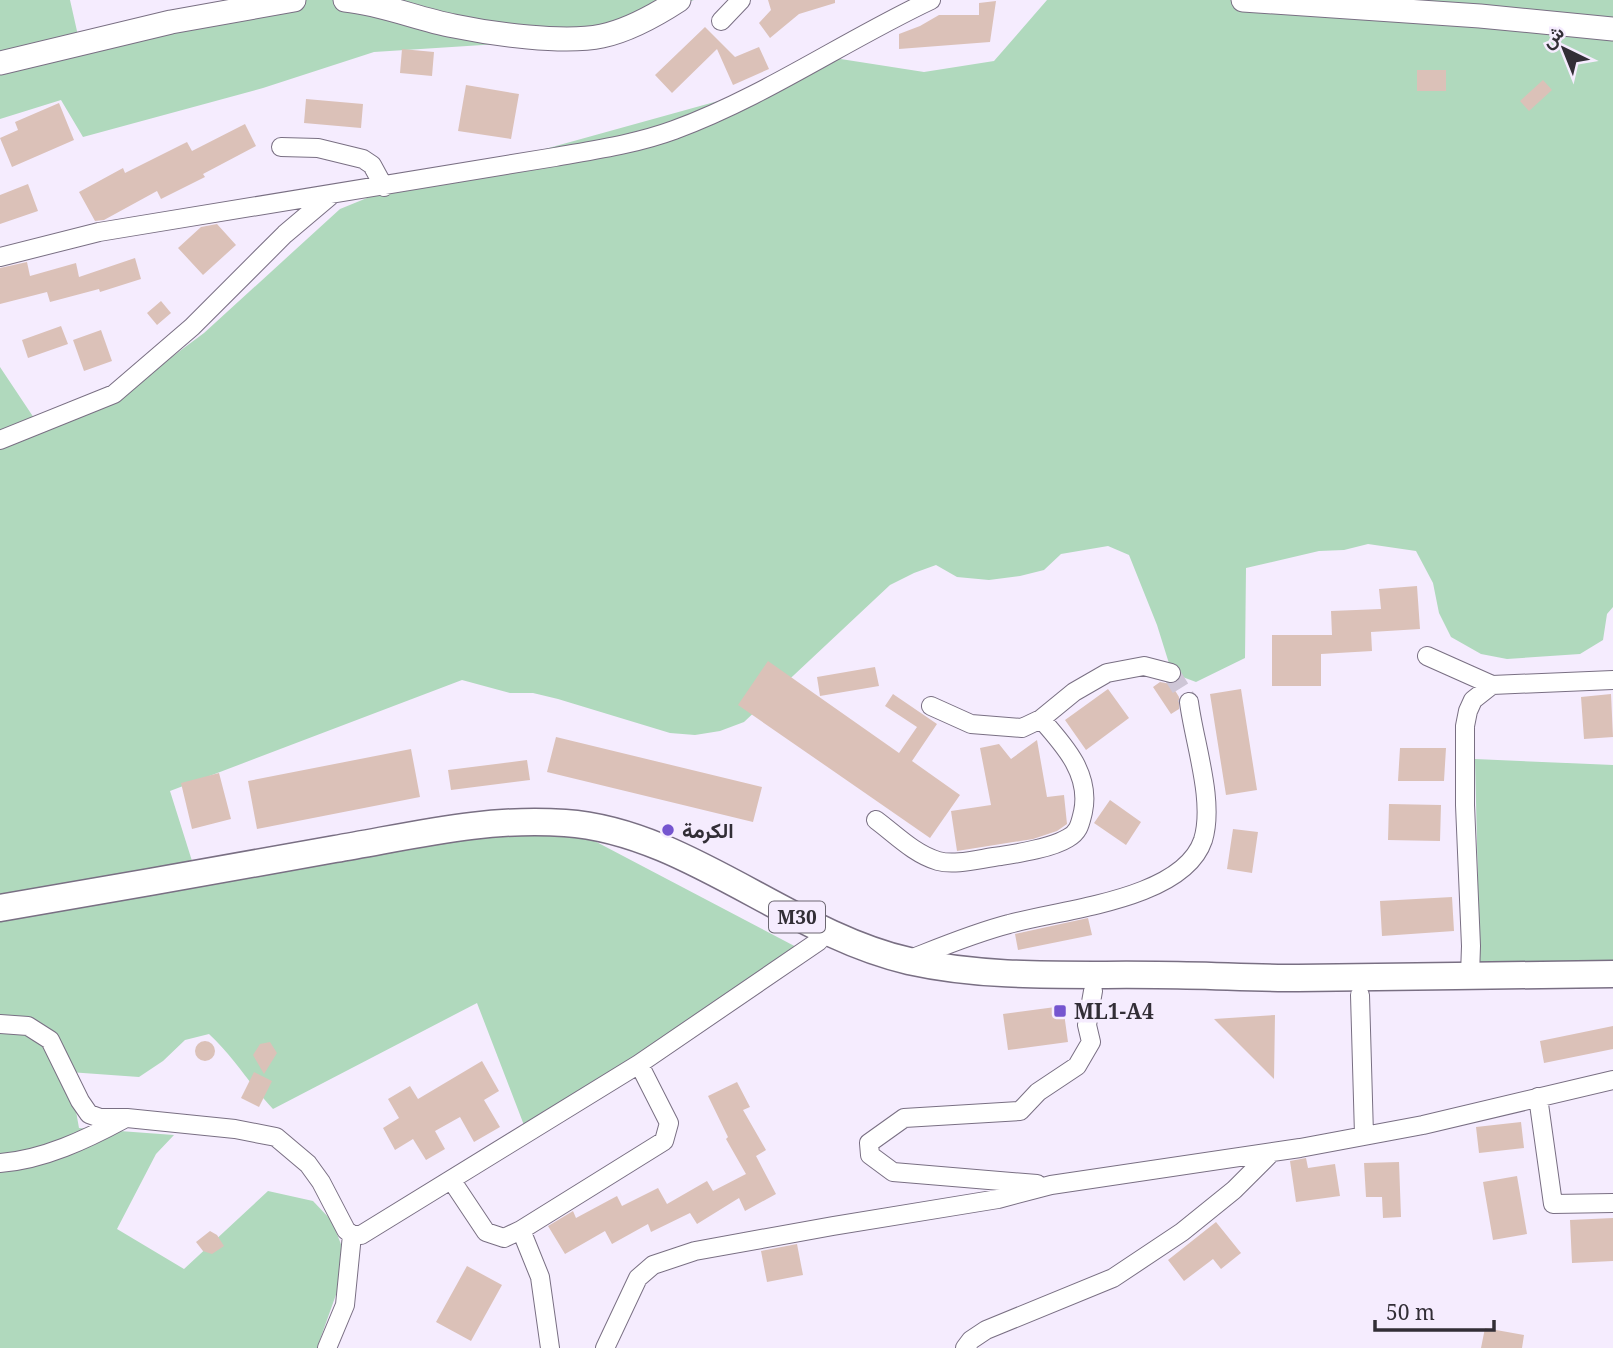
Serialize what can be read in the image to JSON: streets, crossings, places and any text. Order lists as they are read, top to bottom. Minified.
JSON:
{"streets":{"highway":["M30"]},"places":{"other":["الكرمة"],"transit":["ML1-A4"]},"scale_bar":"50 m","north":"top left"}
